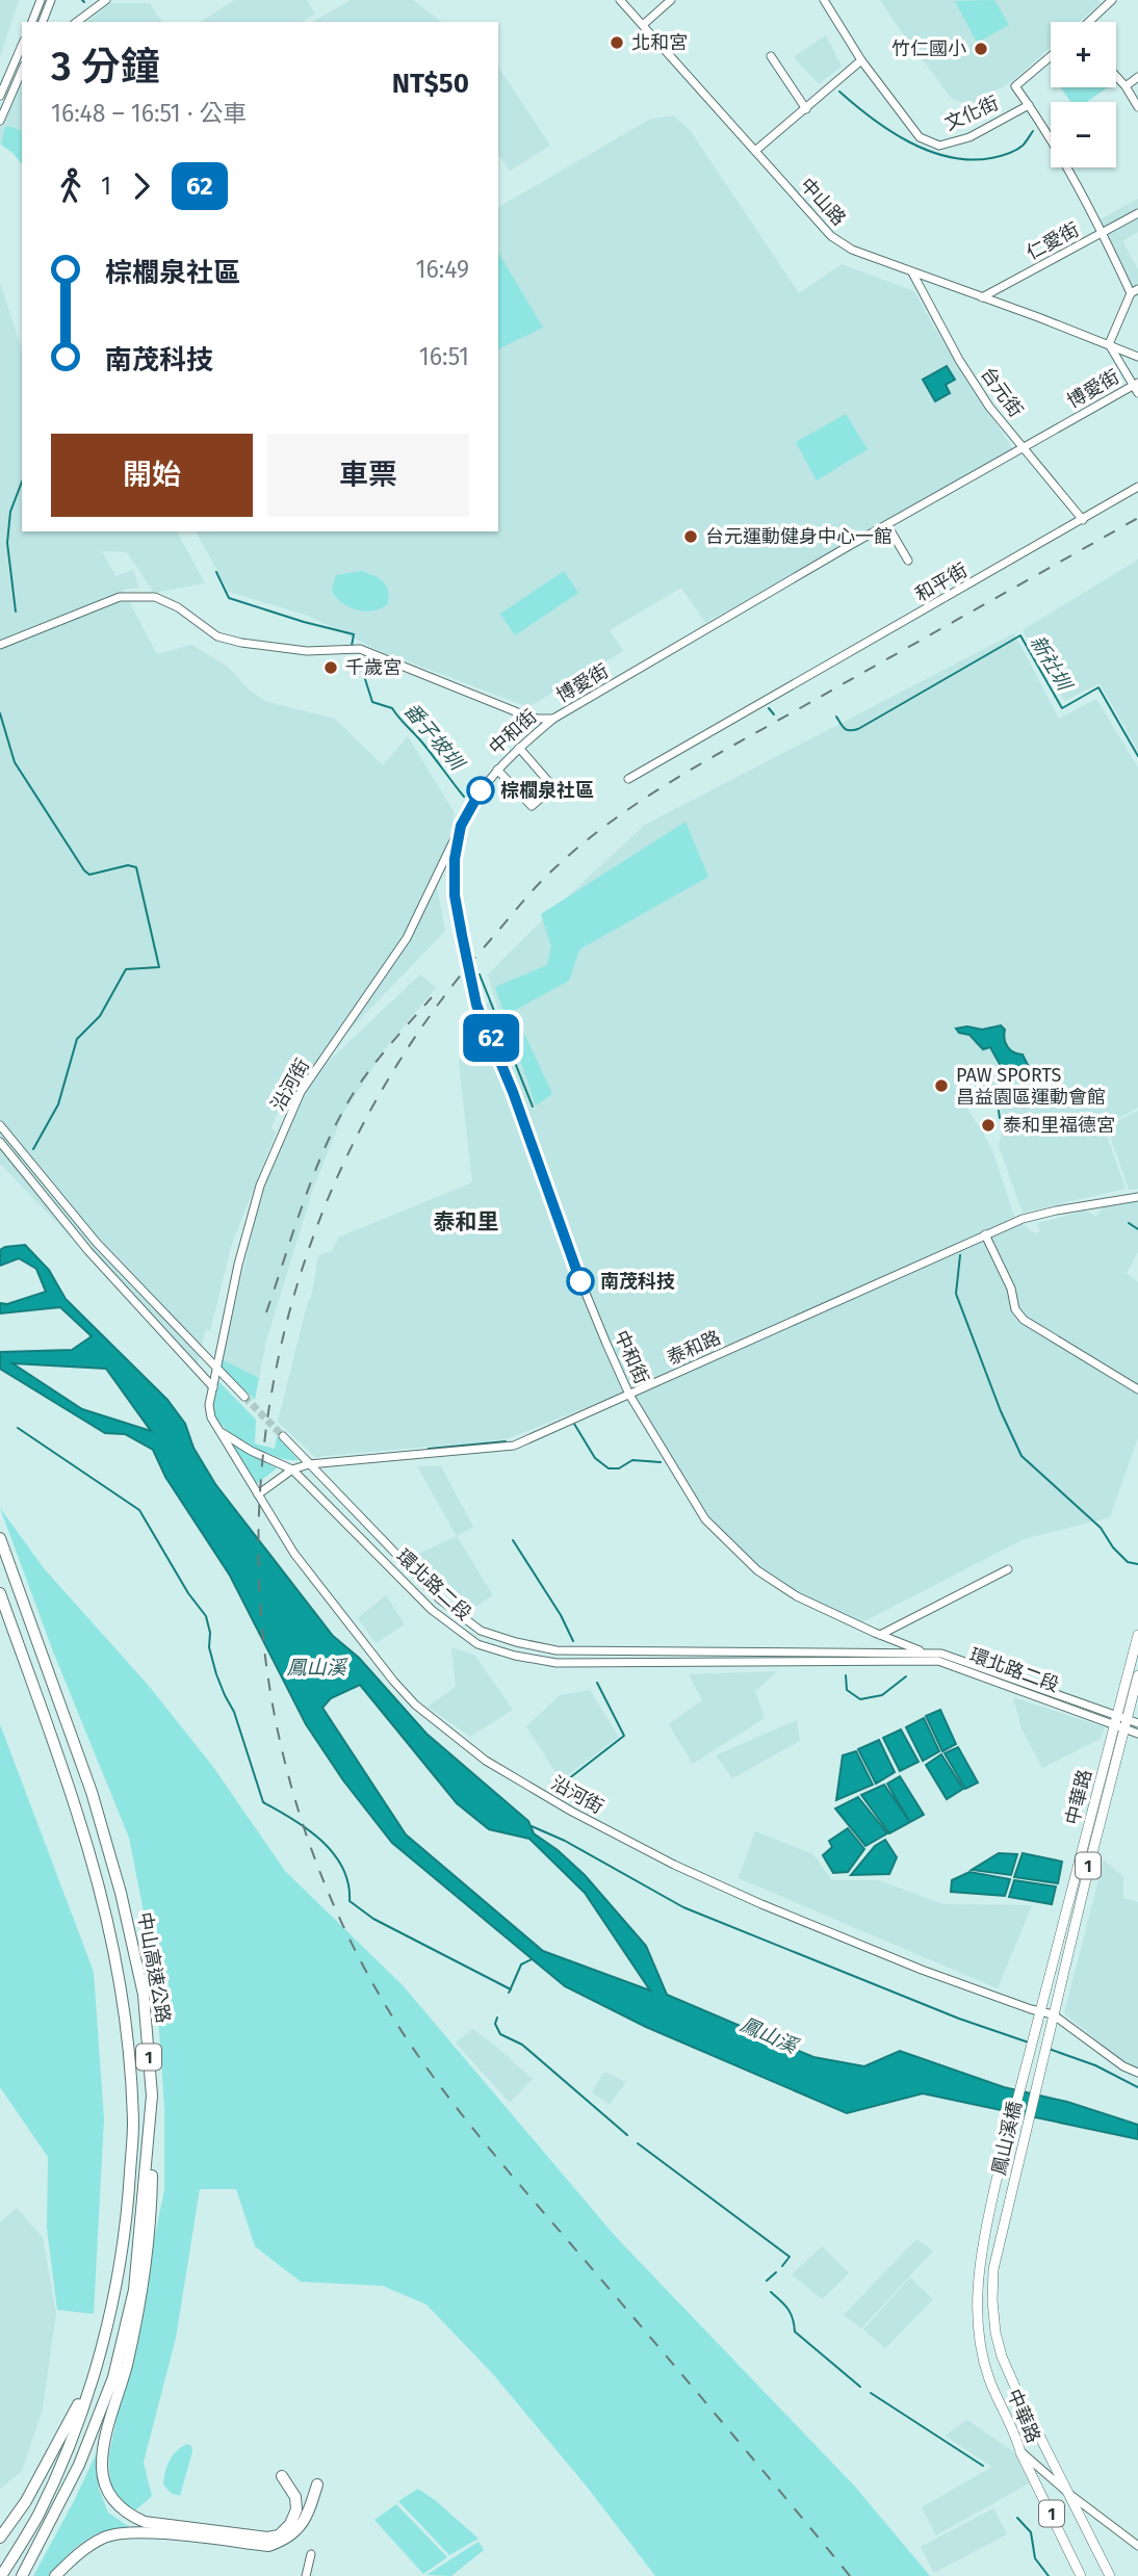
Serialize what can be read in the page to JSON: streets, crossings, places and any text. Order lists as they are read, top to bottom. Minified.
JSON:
{"streets":{"highway":["1","中山高速公路"],"main road":["中華路","鳳山溪橋"],"street":["文化街","中山路","仁愛街","博愛街","台元街","和平街","中和街","沿河街","泰和路","環北路二段"]},"crossings":[["中山路","仁愛街"],["中山路","台元街"],["博愛街","台元街"],["博愛街","中和街"],["台元街","和平街"],["中和街","沿河街"],["中和街","泰和路"],["中和街","環北路二段"],["沿河街","泰和路"],["沿河街","環北路二段"],["沿河街","中華路"],["沿河街","鳳山溪橋"],["泰和路","環北路二段"],["環北路二段","中華路"],["中華路","鳳山溪橋"]],"districts":["泰和里"],"water":["新社圳","番子坡圳","鳳山溪"],"places":["北和宮","竹仁國小","台元運動健身中心一館","千歲宮","棕櫚泉社區","PAW SPORTS 昌益園區運動會館","泰和里福德宮","南茂科技"],"lines":["bus line 62"],"page":{"on_map":"62","map_buttons":["+","−"],"heading":["3 分鐘","16:48 – 16:51 · 公車","NT$50"],"legs":["1","62"],"list":[{"name":"棕櫚泉社區","value":"16:49"},{"name":"南茂科技","value":"16:51"}],"buttons":["開始","車票"]}}
